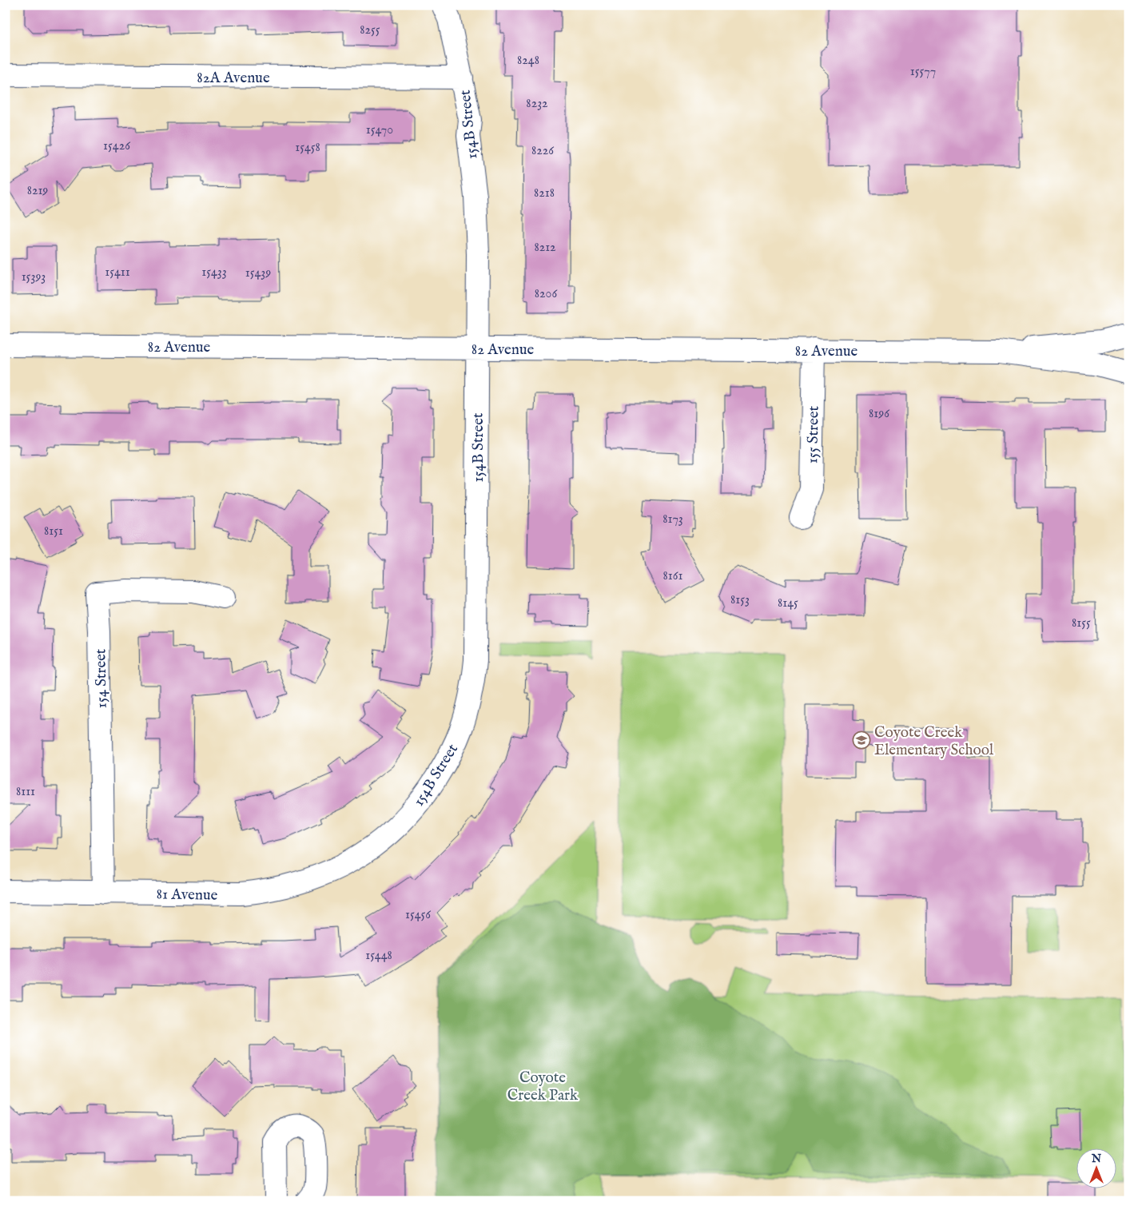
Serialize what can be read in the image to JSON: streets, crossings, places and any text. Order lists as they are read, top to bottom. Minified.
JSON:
{"streets":{"street":["82A Avenue","154B Street","82 Avenue","155 Street","154 Street","81 Avenue"]},"crossings":[["82A Avenue","154B Street"],["154B Street","82 Avenue"],["154B Street","81 Avenue"],["82 Avenue","155 Street"],["154 Street","81 Avenue"]],"parks":["Coyote Creek Park"],"places":{"school or university":["Coyote Creek Elementary School"]},"house_numbers":["8255","8248","15577","8232","15470","15426","15458","8226","8219","8218","8212","15411","15433","15439","15393","8206","8196","8173","8151","8161","8153","8145","8155","8111","15456","15448"],"north":"top"}
